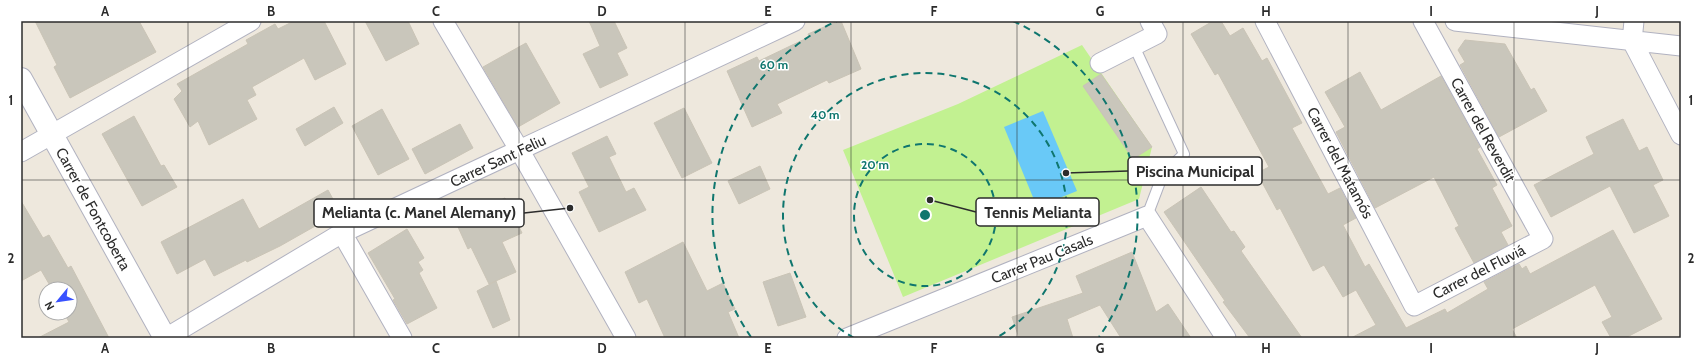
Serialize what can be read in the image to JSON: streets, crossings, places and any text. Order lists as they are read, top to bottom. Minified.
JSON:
{"streets":{"street":["Carrer del Reverdit","Carrer Sant Feliu","Carrer del Matamós","Carrer de Fontcoberta","Carrer Pau Casals","Carrer del Fluviá"]},"crossings":[["Carrer del Reverdit","Carrer del Fluviá"],["Carrer Sant Feliu","Carrer de Fontcoberta"],["Carrer del Matamós","Carrer del Fluviá"]],"places":["Piscina Municipal","Tennis Melianta","Melianta (c. Manel Alemany)"],"north":"bottom left","grid":{"columns":["A","B","C","D","E","F","G","H","I","J"],"rows":["1","2"]},"rings":["60 m","40 m","20 m"]}
